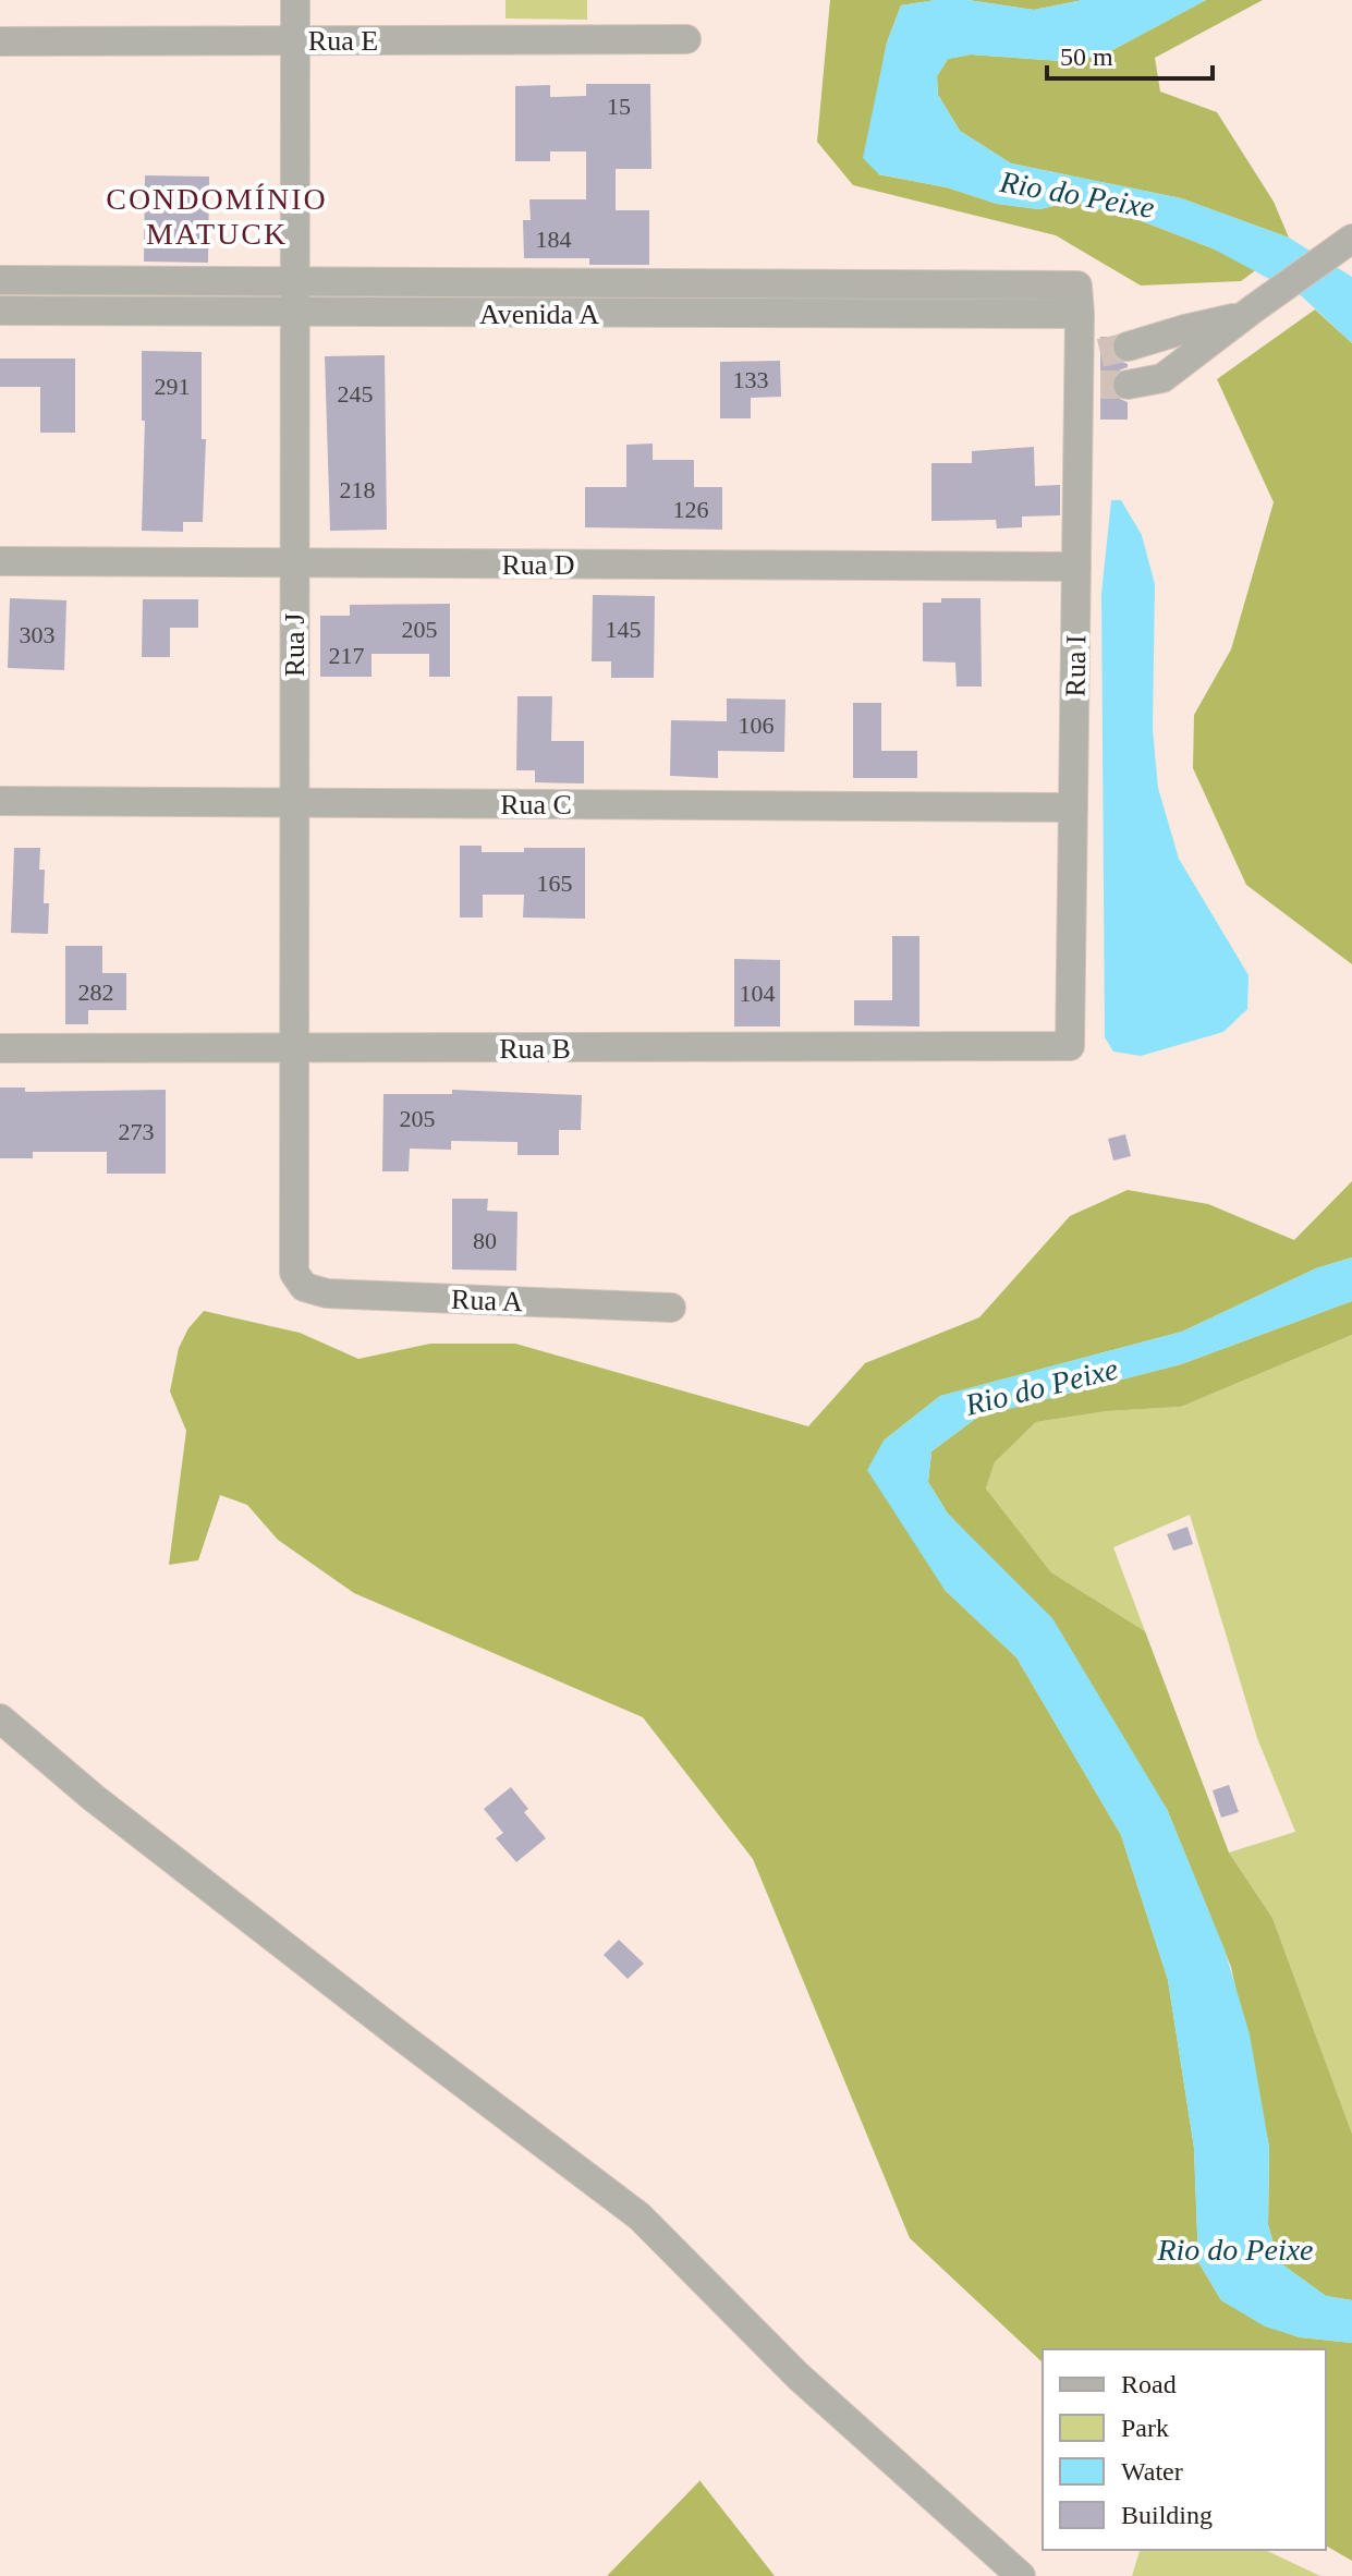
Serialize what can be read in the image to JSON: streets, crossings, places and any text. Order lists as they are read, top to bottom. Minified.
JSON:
{"streets":{"street":["Rua E","Avenida A","Rua D","Rua J","Rua I","Rua C","Rua B","Rua A"]},"crossings":[["Rua E","Rua J"],["Avenida A","Rua J"],["Avenida A","Rua I"],["Rua D","Rua J"],["Rua D","Rua I"],["Rua J","Rua C"],["Rua J","Rua B"],["Rua J","Rua A"],["Rua I","Rua C"],["Rua I","Rua B"]],"districts":["CONDOMÍNIO MATUCK"],"water":["Rio do Peixe"],"house_numbers":["15","184","133","291","245","218","126","205","145","303","217","106","165","282","104","205","273","80"],"legend":["Road","Park","Water","Building"],"scale_bar":"50 m"}
